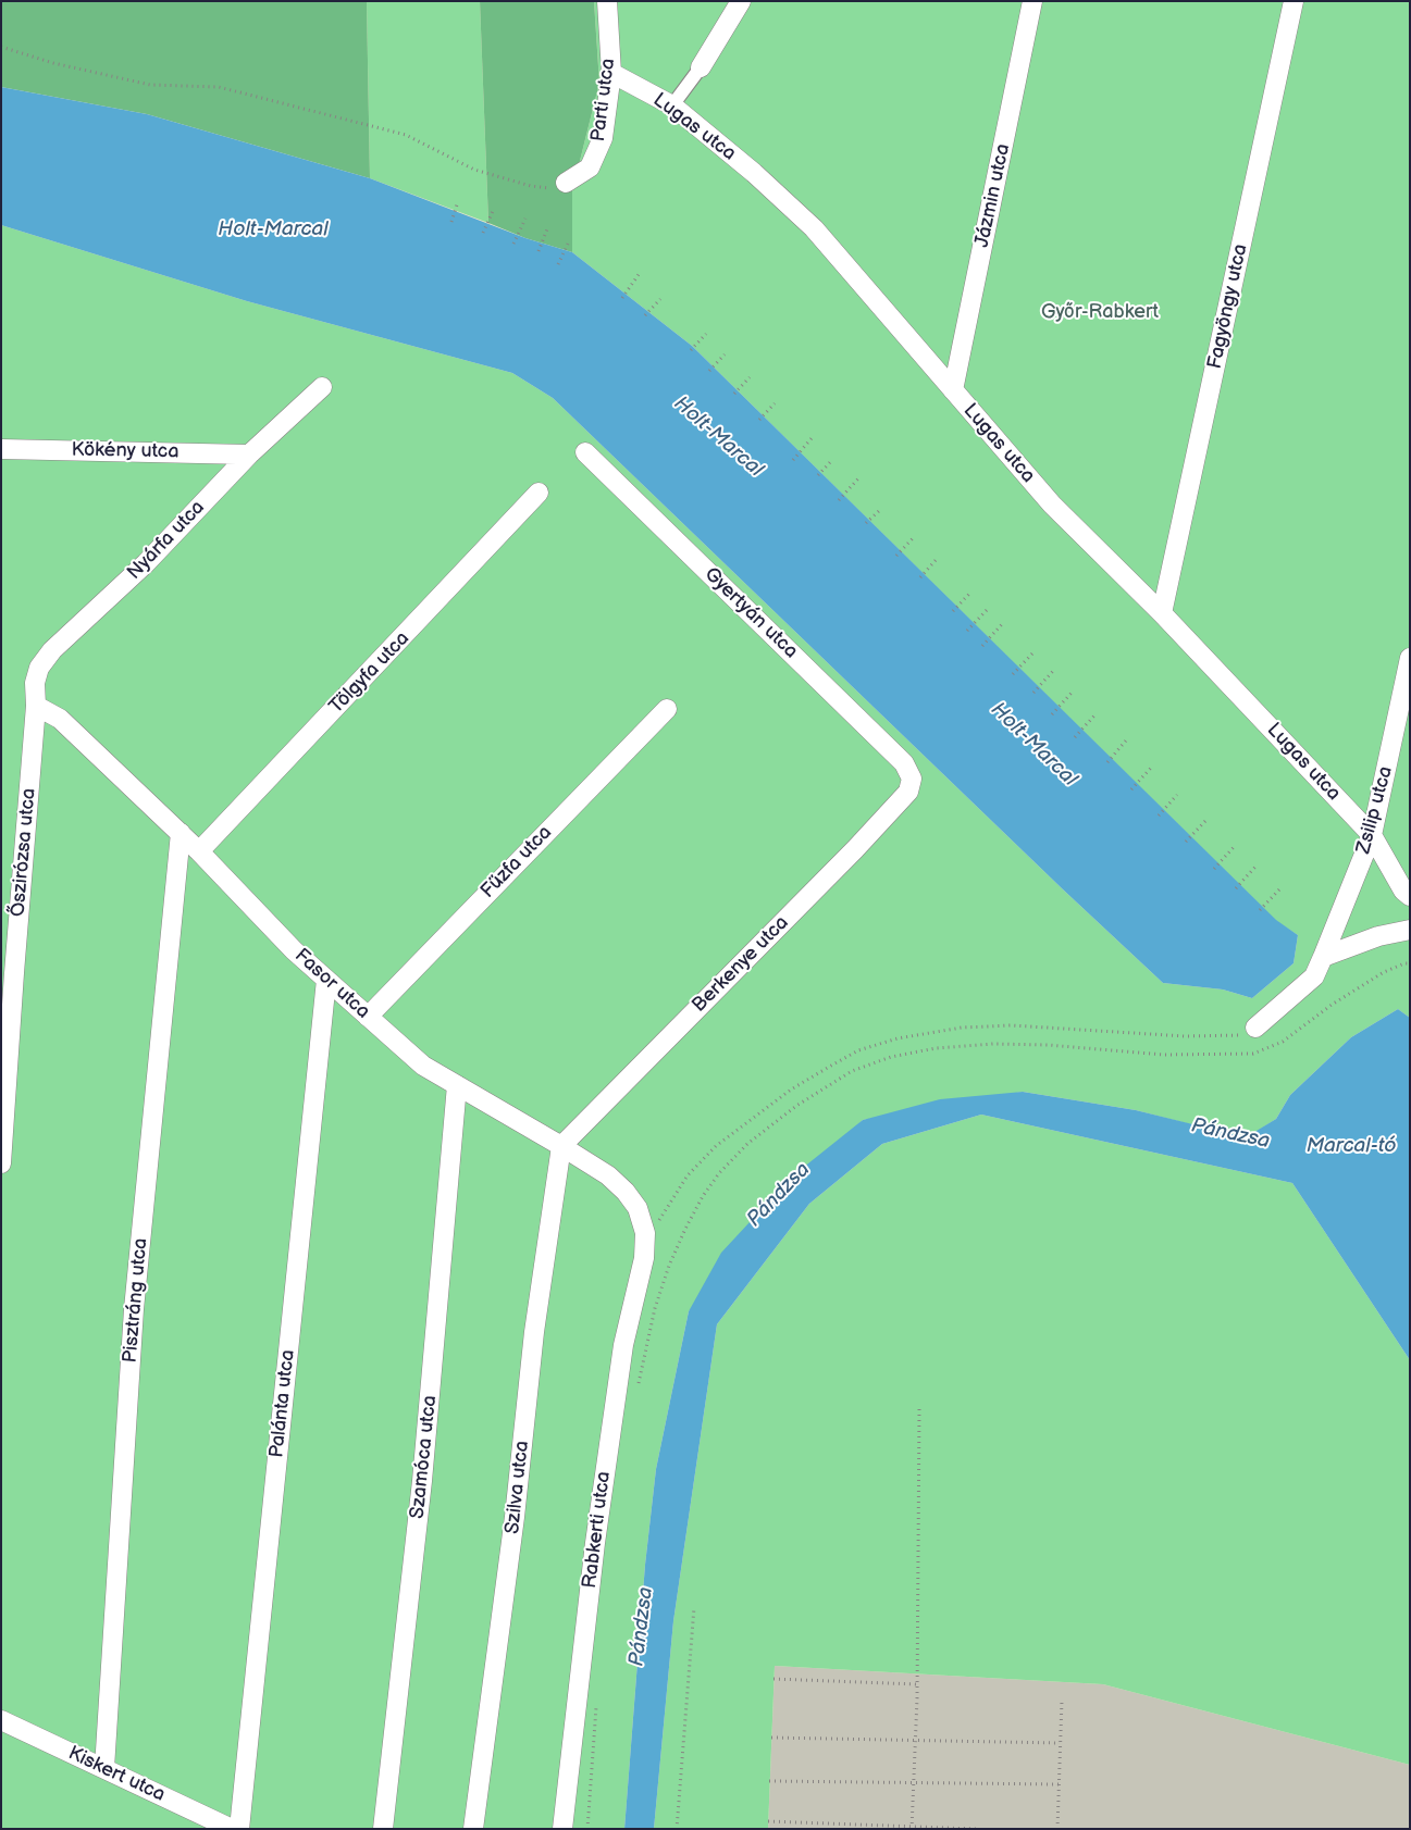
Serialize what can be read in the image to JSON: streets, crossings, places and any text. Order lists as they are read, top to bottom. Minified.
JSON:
{"streets":{"street":["Parti utca","Lugas utca","Jázmin utca","Fagyöngy utca","Kökény utca","Nyárfa utca","Gyertyán utca","Tölgyfa utca","Zsilip utca","Őszirózsa utca","Fűzfa utca","Berkenye utca","Fasor utca","Pisztráng utca","Palánta utca","Szamóca utca","Szilva utca","Rabkerti utca","Kiskert utca"]},"crossings":[["Parti utca","Lugas utca"],["Lugas utca","Jázmin utca"],["Lugas utca","Fagyöngy utca"],["Lugas utca","Zsilip utca"],["Kökény utca","Nyárfa utca"],["Nyárfa utca","Őszirózsa utca"],["Nyárfa utca","Fasor utca"],["Gyertyán utca","Berkenye utca"],["Tölgyfa utca","Fasor utca"],["Őszirózsa utca","Fasor utca"],["Fűzfa utca","Fasor utca"],["Berkenye utca","Fasor utca"],["Berkenye utca","Szilva utca"],["Fasor utca","Pisztráng utca"],["Fasor utca","Palánta utca"],["Fasor utca","Szamóca utca"],["Fasor utca","Szilva utca"],["Fasor utca","Rabkerti utca"],["Pisztráng utca","Kiskert utca"]],"water":["Holt-Marcal","Pándzsa","Marcal-tó"],"parks":["Győr-Rabkert"]}
